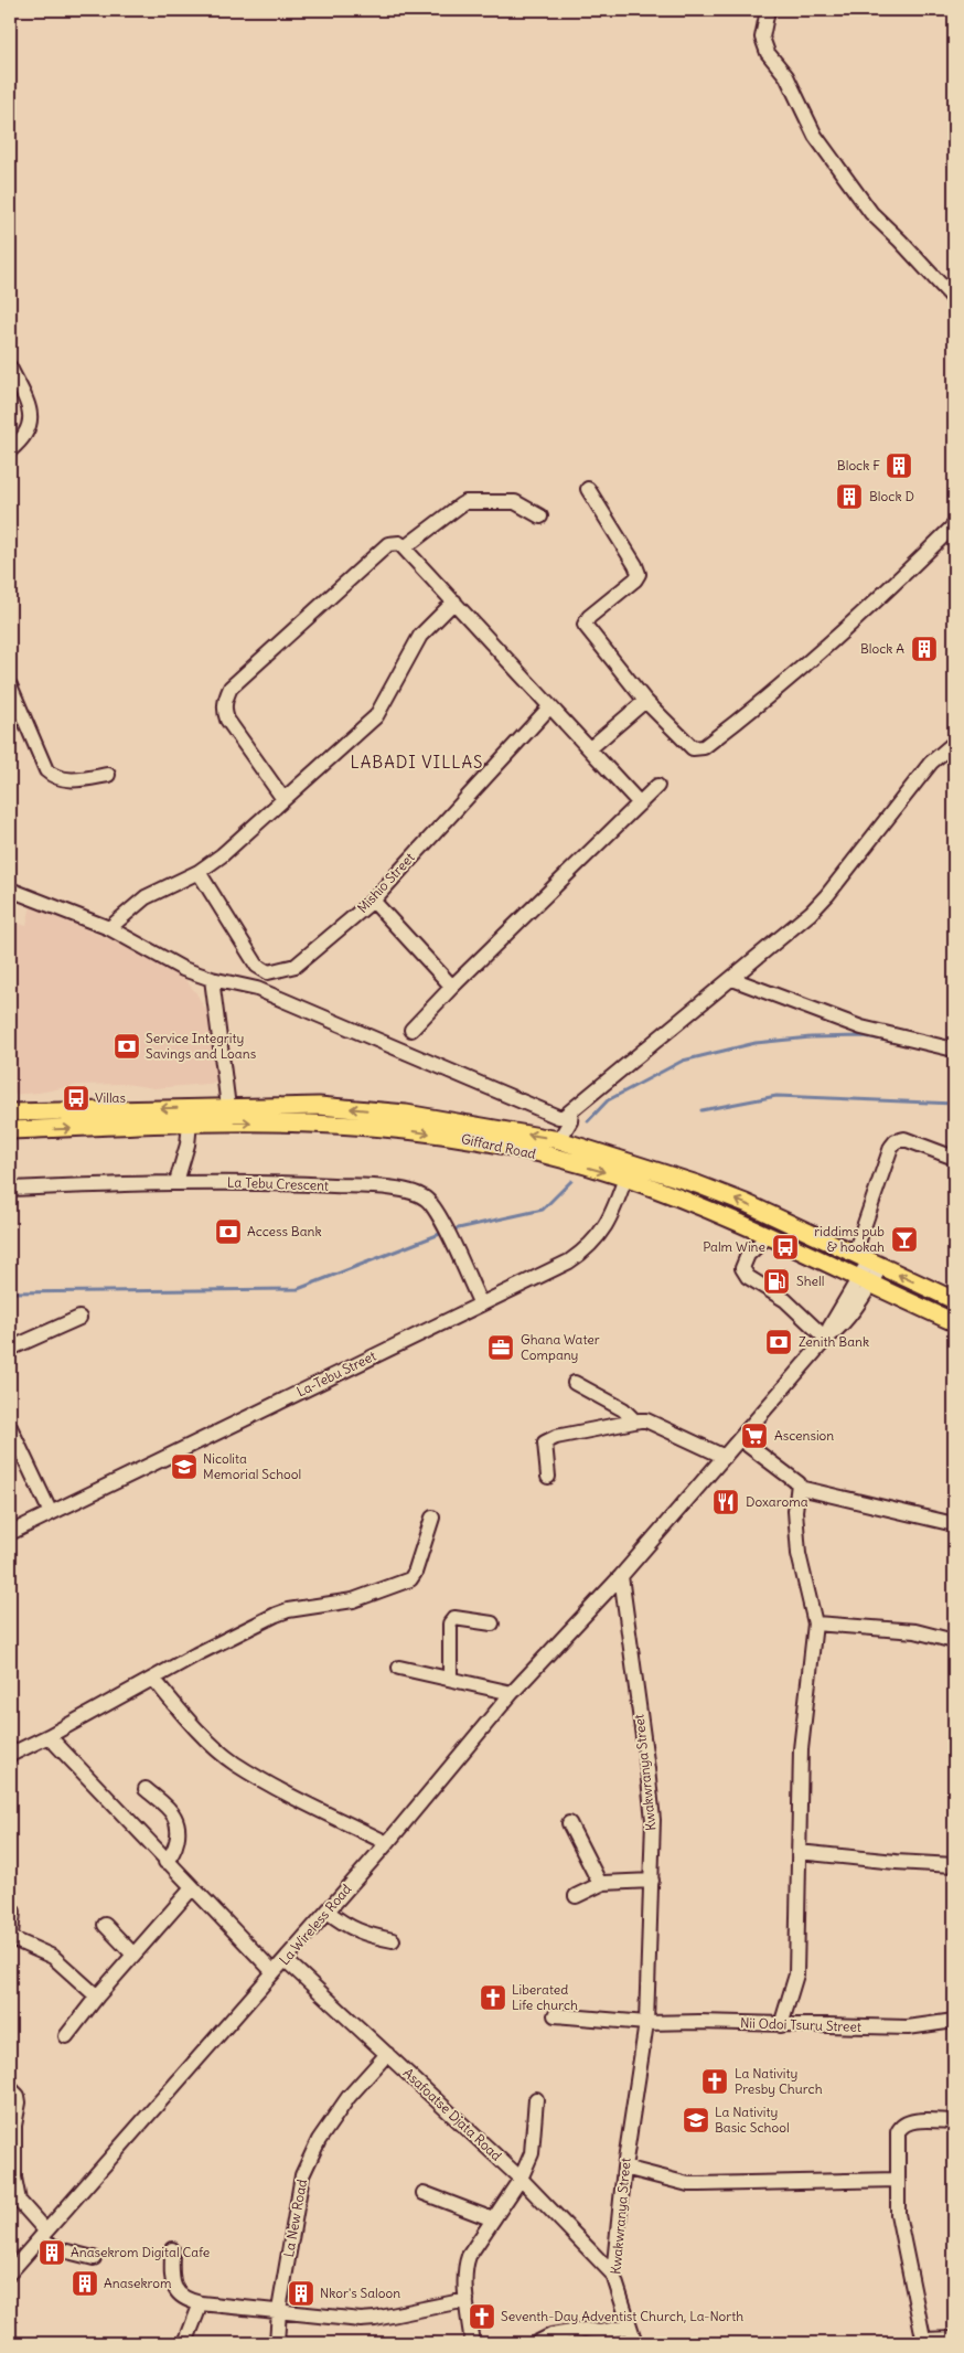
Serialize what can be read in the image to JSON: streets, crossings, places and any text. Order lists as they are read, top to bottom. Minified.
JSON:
{"streets":{"main road":["Giffard Road"],"street":["Mishio Street","La Tebu Crescent","La-Tebu Street","Kwakwranya Street","La Wireless Road","Nii Odoi Tsuru Street","Asafoatse Djata Road","La New Road"]},"crossings":[["Giffard Road","La-Tebu Street"],["La Tebu Crescent","La-Tebu Street"],["Kwakwranya Street","La Wireless Road"],["Kwakwranya Street","Nii Odoi Tsuru Street"],["Kwakwranya Street","Asafoatse Djata Road"],["La Wireless Road","Asafoatse Djata Road"],["Asafoatse Djata Road","La New Road"]],"districts":["LABADI VILLAS"],"places":{"building":["Block F","Block D","Block A","Anasekrom Digital Cafe","Anasekrom","Nkor's Saloon"],"bank":["Service Integrity Savings and Loans","Access Bank","Zenith Bank"],"bus stop":["Villas","Palm Wine"],"bar":["riddims pub & hookah"],"fuel station":["Shell"],"office":["Ghana Water Company"],"supermarket":["Ascension"],"school or university":["Nicolita Memorial School","La Nativity Basic School"],"restaurant":["Doxaroma"],"church":["Liberated Life church","La Nativity Presby Church","Seventh-Day Adventist Church, La-North"]}}
